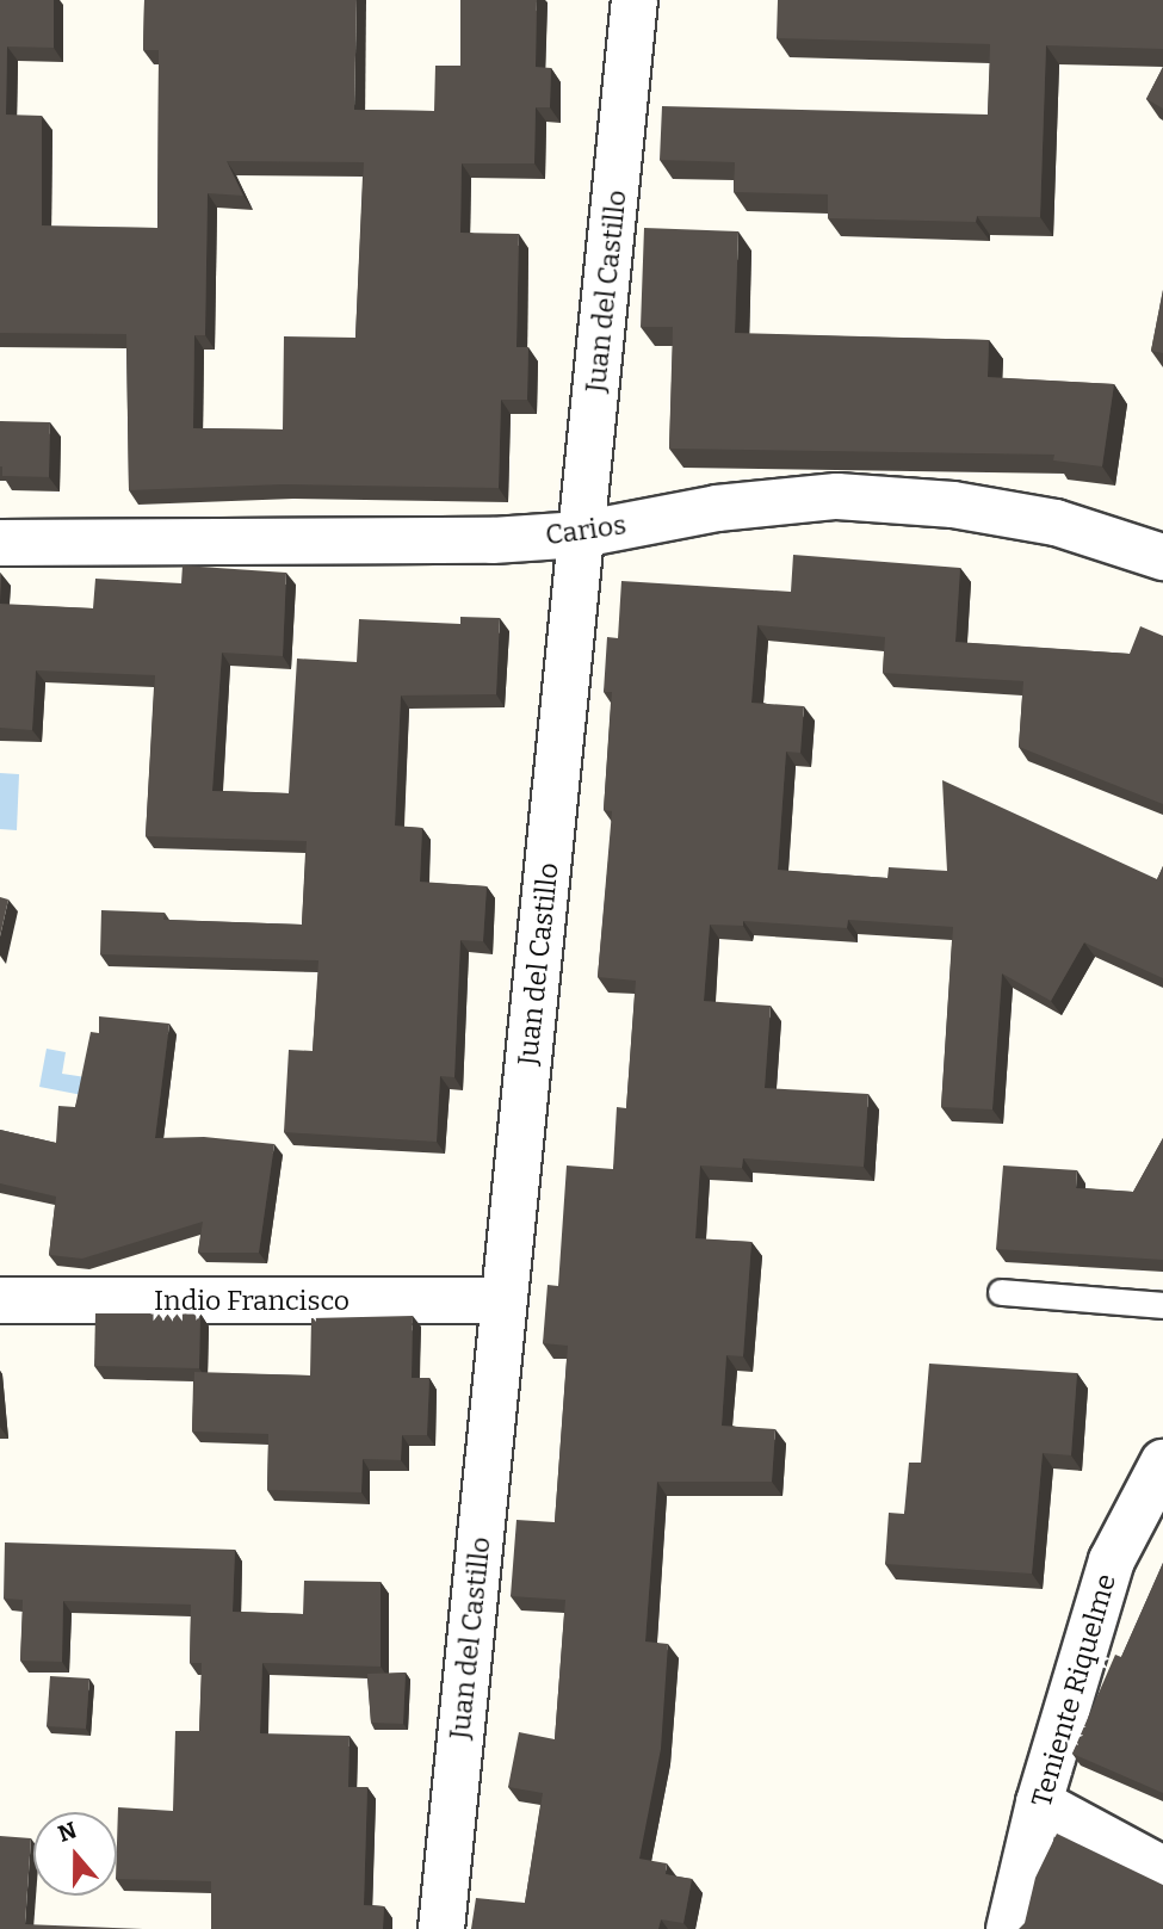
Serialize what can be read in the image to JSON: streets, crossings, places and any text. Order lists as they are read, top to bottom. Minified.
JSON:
{"streets":{"street":["Juan del Castillo","Carios","Indio Francisco","Teniente Riquelme"]},"crossings":[["Juan del Castillo","Carios"],["Juan del Castillo","Indio Francisco"]],"north":"top"}
